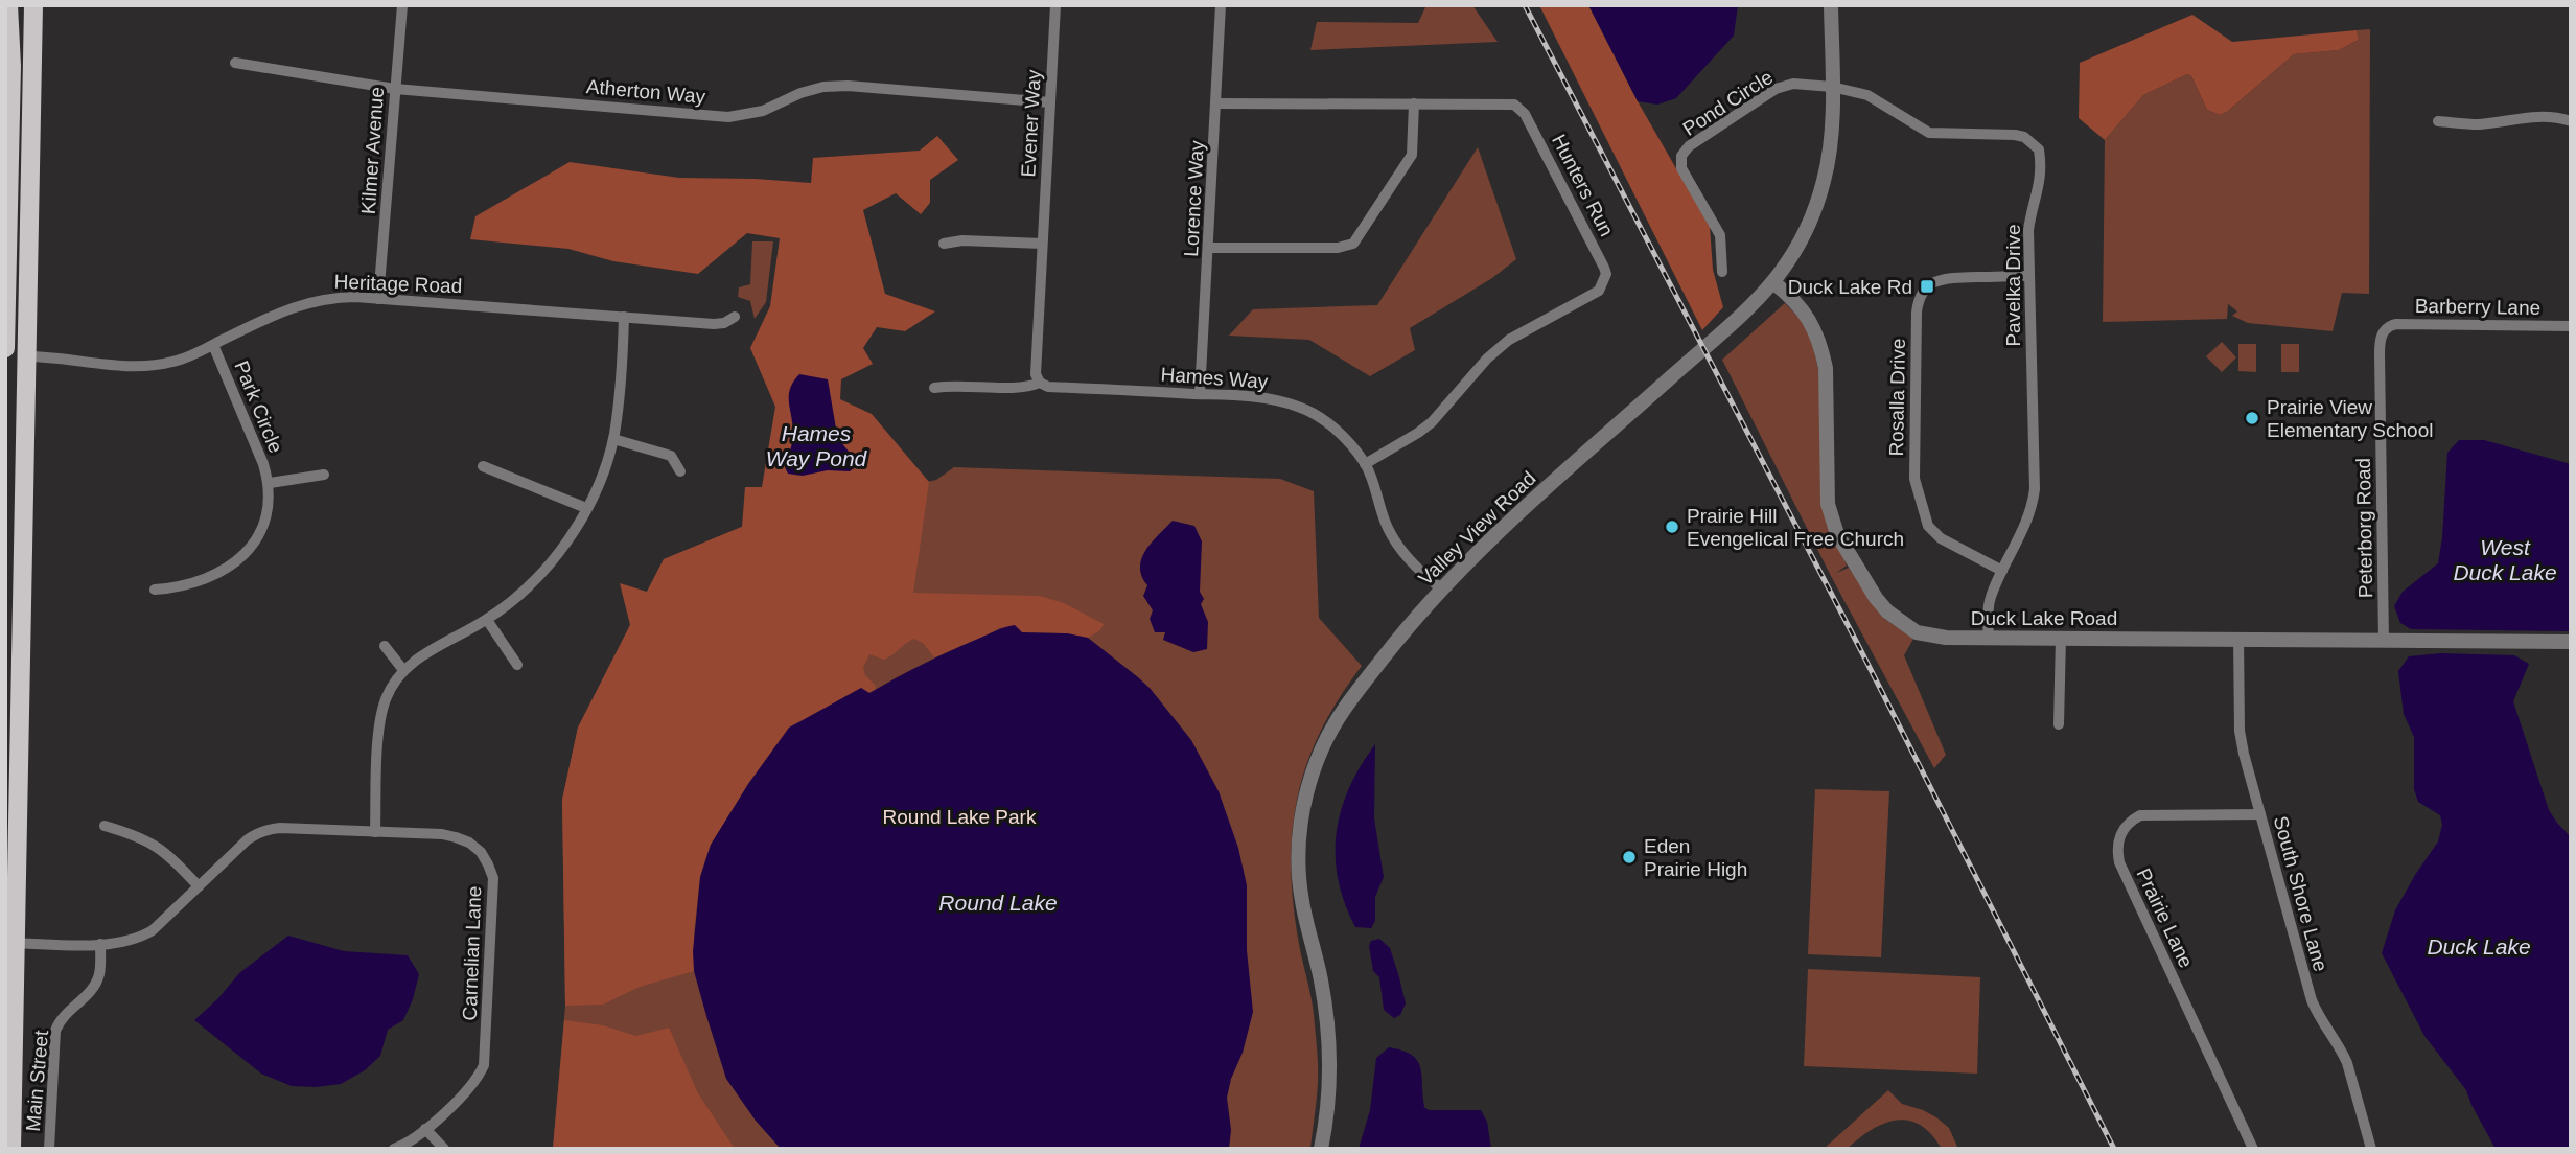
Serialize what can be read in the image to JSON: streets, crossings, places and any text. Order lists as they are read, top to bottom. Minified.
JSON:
{"streets":{"street":["Atherton Way","Pond Circle","Evener Way","Kilmer Avenue","Hunters Run","Lorence Way","Heritage Road","Pavelka Drive","Barberry Lane","Hames Way","Rosalla Drive","Park Circle","Valley View Road","Peterborg Road","Duck Lake Road","South Shore Lane","Prairie Lane","Carnelian Lane","Main Street"]},"crossings":[["Atherton Way","Evener Way"],["Atherton Way","Kilmer Avenue"],["Pond Circle","Pavelka Drive"],["Pond Circle","Valley View Road"],["Evener Way","Hames Way"],["Kilmer Avenue","Heritage Road"],["Hunters Run","Lorence Way"],["Hunters Run","Hames Way"],["Lorence Way","Hames Way"],["Heritage Road","Park Circle"],["Pavelka Drive","Rosalla Drive"],["Pavelka Drive","Valley View Road"],["Pavelka Drive","Duck Lake Road"],["Barberry Lane","Peterborg Road"],["Hames Way","Valley View Road"],["Valley View Road","Duck Lake Road"],["Peterborg Road","Duck Lake Road"],["Duck Lake Road","South Shore Lane"],["South Shore Lane","Prairie Lane"],["Carnelian Lane","Main Street"]],"water":["Hames Way Pond","West Duck Lake","Round Lake","Duck Lake"],"parks":["Round Lake Park"],"places":{"transit":["Duck Lake Rd"],"other":["Prairie View Elementary School","Prairie Hill Evengelical Free Church","Eden Prairie High"]}}
